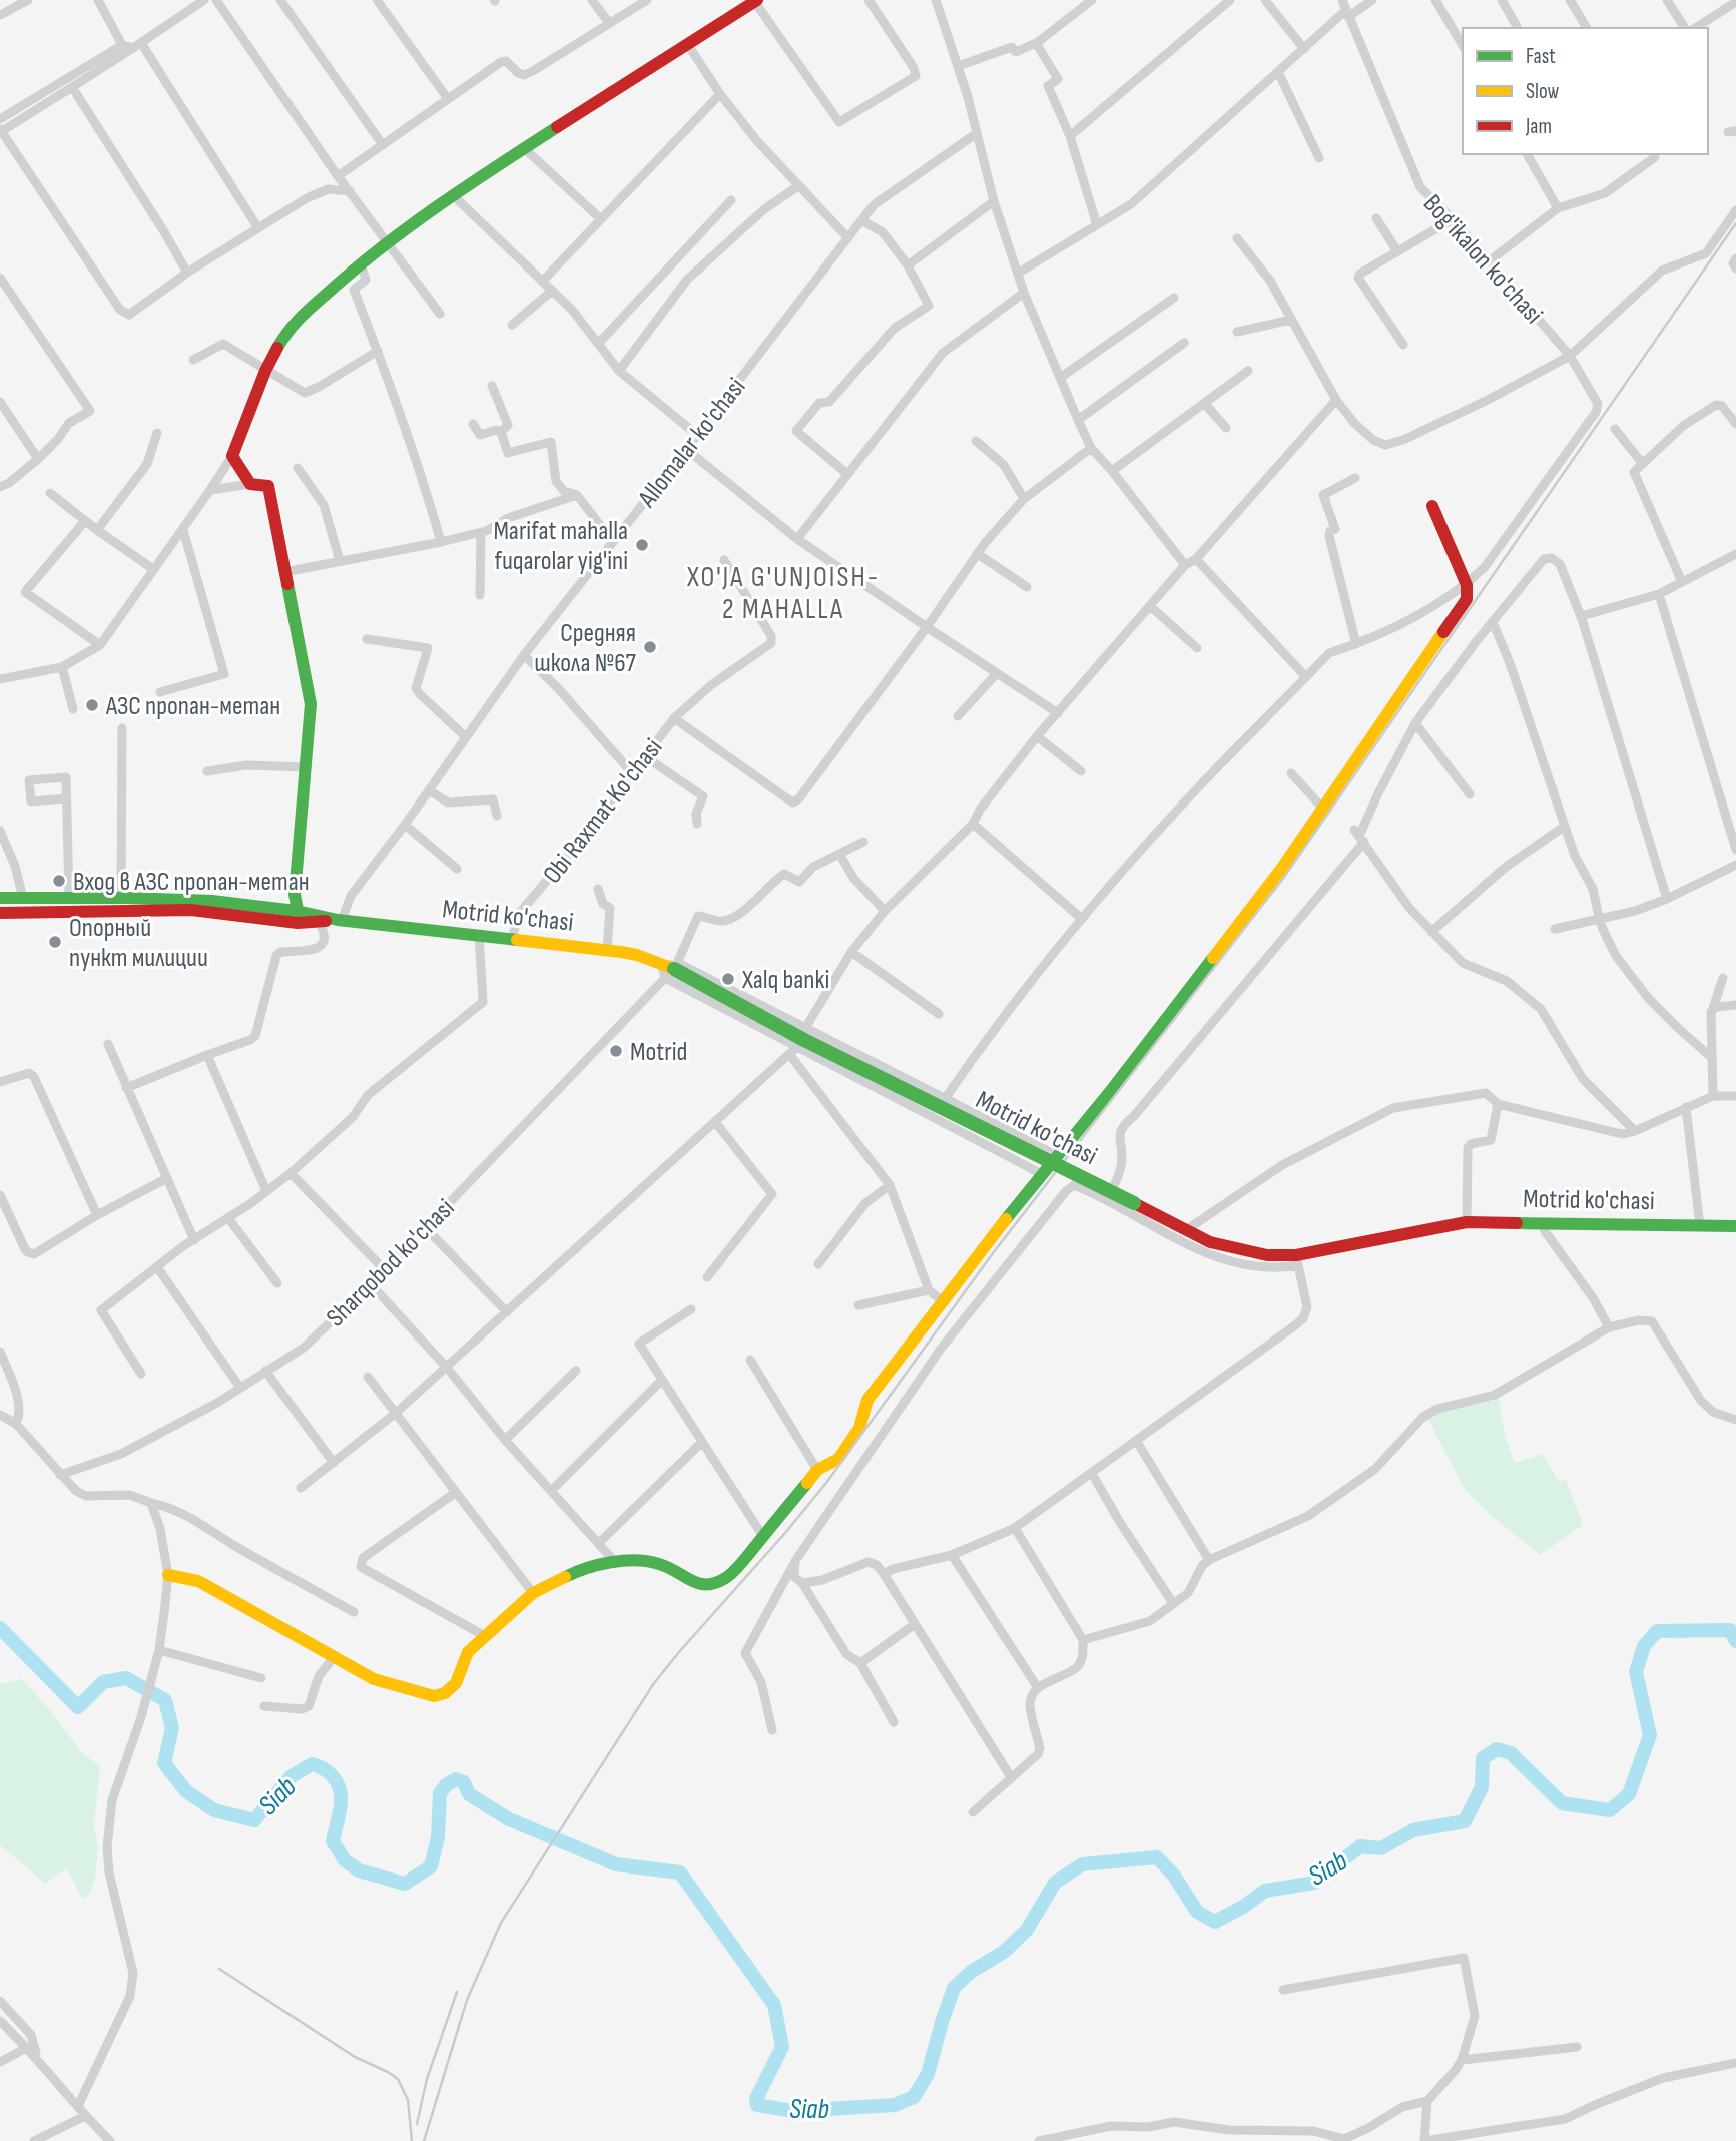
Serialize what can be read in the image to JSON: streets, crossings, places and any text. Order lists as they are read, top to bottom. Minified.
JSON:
{"streets":{"street":["Bog'ikalon ko'chasi","Allomalar ko'chasi","Obi Raxmat Ko'chasi","Motrid ko'chasi","Sharqobod ko'chasi"]},"crossings":[["Allomalar ko'chasi","Motrid ko'chasi"],["Obi Raxmat Ko'chasi","Motrid ko'chasi"],["Motrid ko'chasi","Sharqobod ko'chasi"]],"districts":["XO'JA G'UNJOISH- 2 MAHALLA"],"water":["Siab"],"places":["Marifat mahalla fuqarolar yig'ini","Средняя школа №67","АЗС пропан-метан","Вход в АЗС пропан-метан","Опорный пункт милиции","Xalq banki","Motrid"],"legend":["Fast","Slow","Jam"]}
